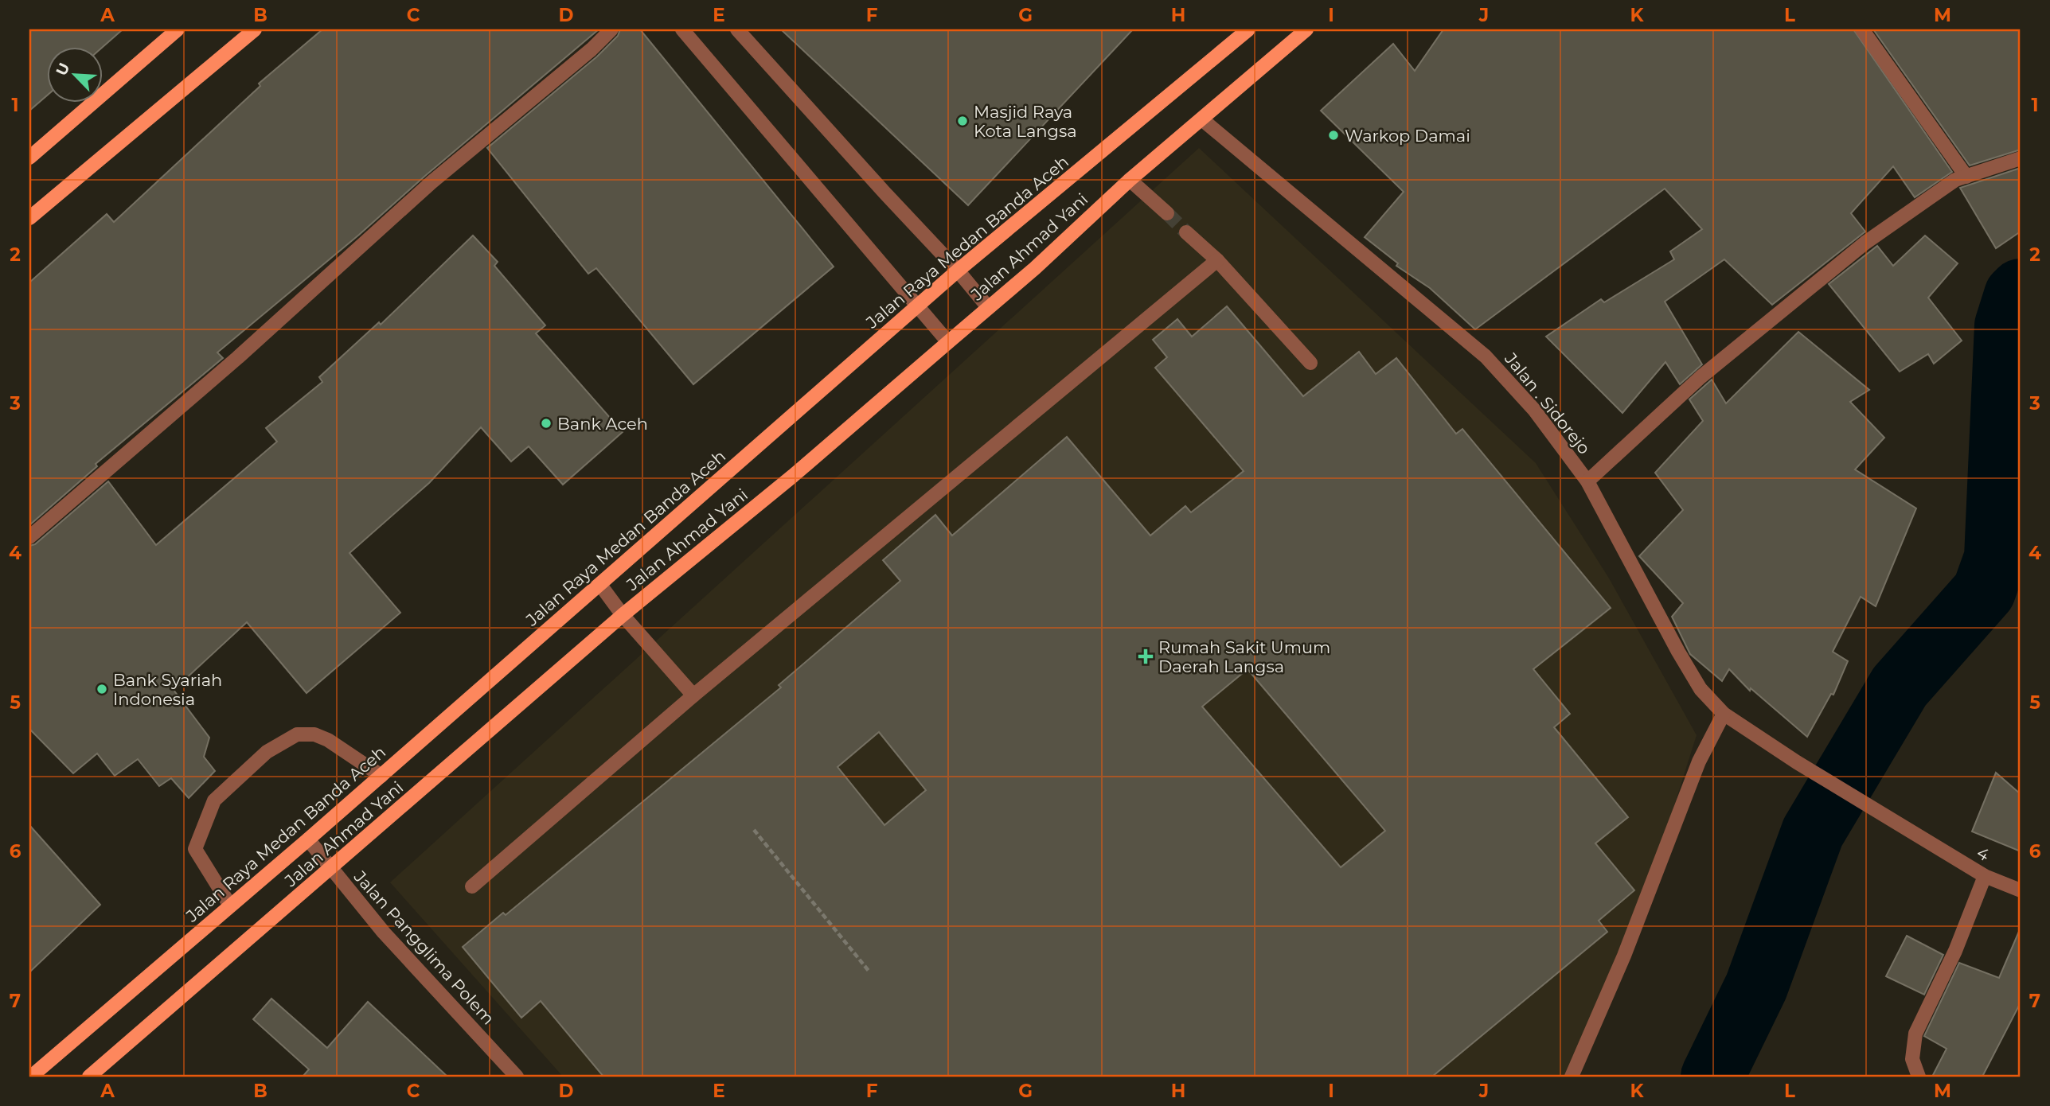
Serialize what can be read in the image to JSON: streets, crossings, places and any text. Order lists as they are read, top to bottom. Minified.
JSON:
{"streets":{"main road":["Jalan Raya Medan Banda Aceh","Jalan Ahmad Yani"],"street":["Jalan . Sidorejo","4","Jalan Pangglima Polem"]},"crossings":[["Jalan Raya Medan Banda Aceh","Jalan Pangglima Polem"],["Jalan Ahmad Yani","Jalan . Sidorejo"],["Jalan Ahmad Yani","Jalan Pangglima Polem"],["Jalan . Sidorejo","4"]],"places":{"other":["Masjid Raya Kota Langsa","Warkop Damai","Bank Aceh","Bank Syariah Indonesia"],"health":["Rumah Sakit Umum Daerah Langsa"]},"north":"top left","grid":{"columns":["A","B","C","D","E","F","G","H","I","J","K","L","M"],"rows":["1","2","3","4","5","6","7"]}}
